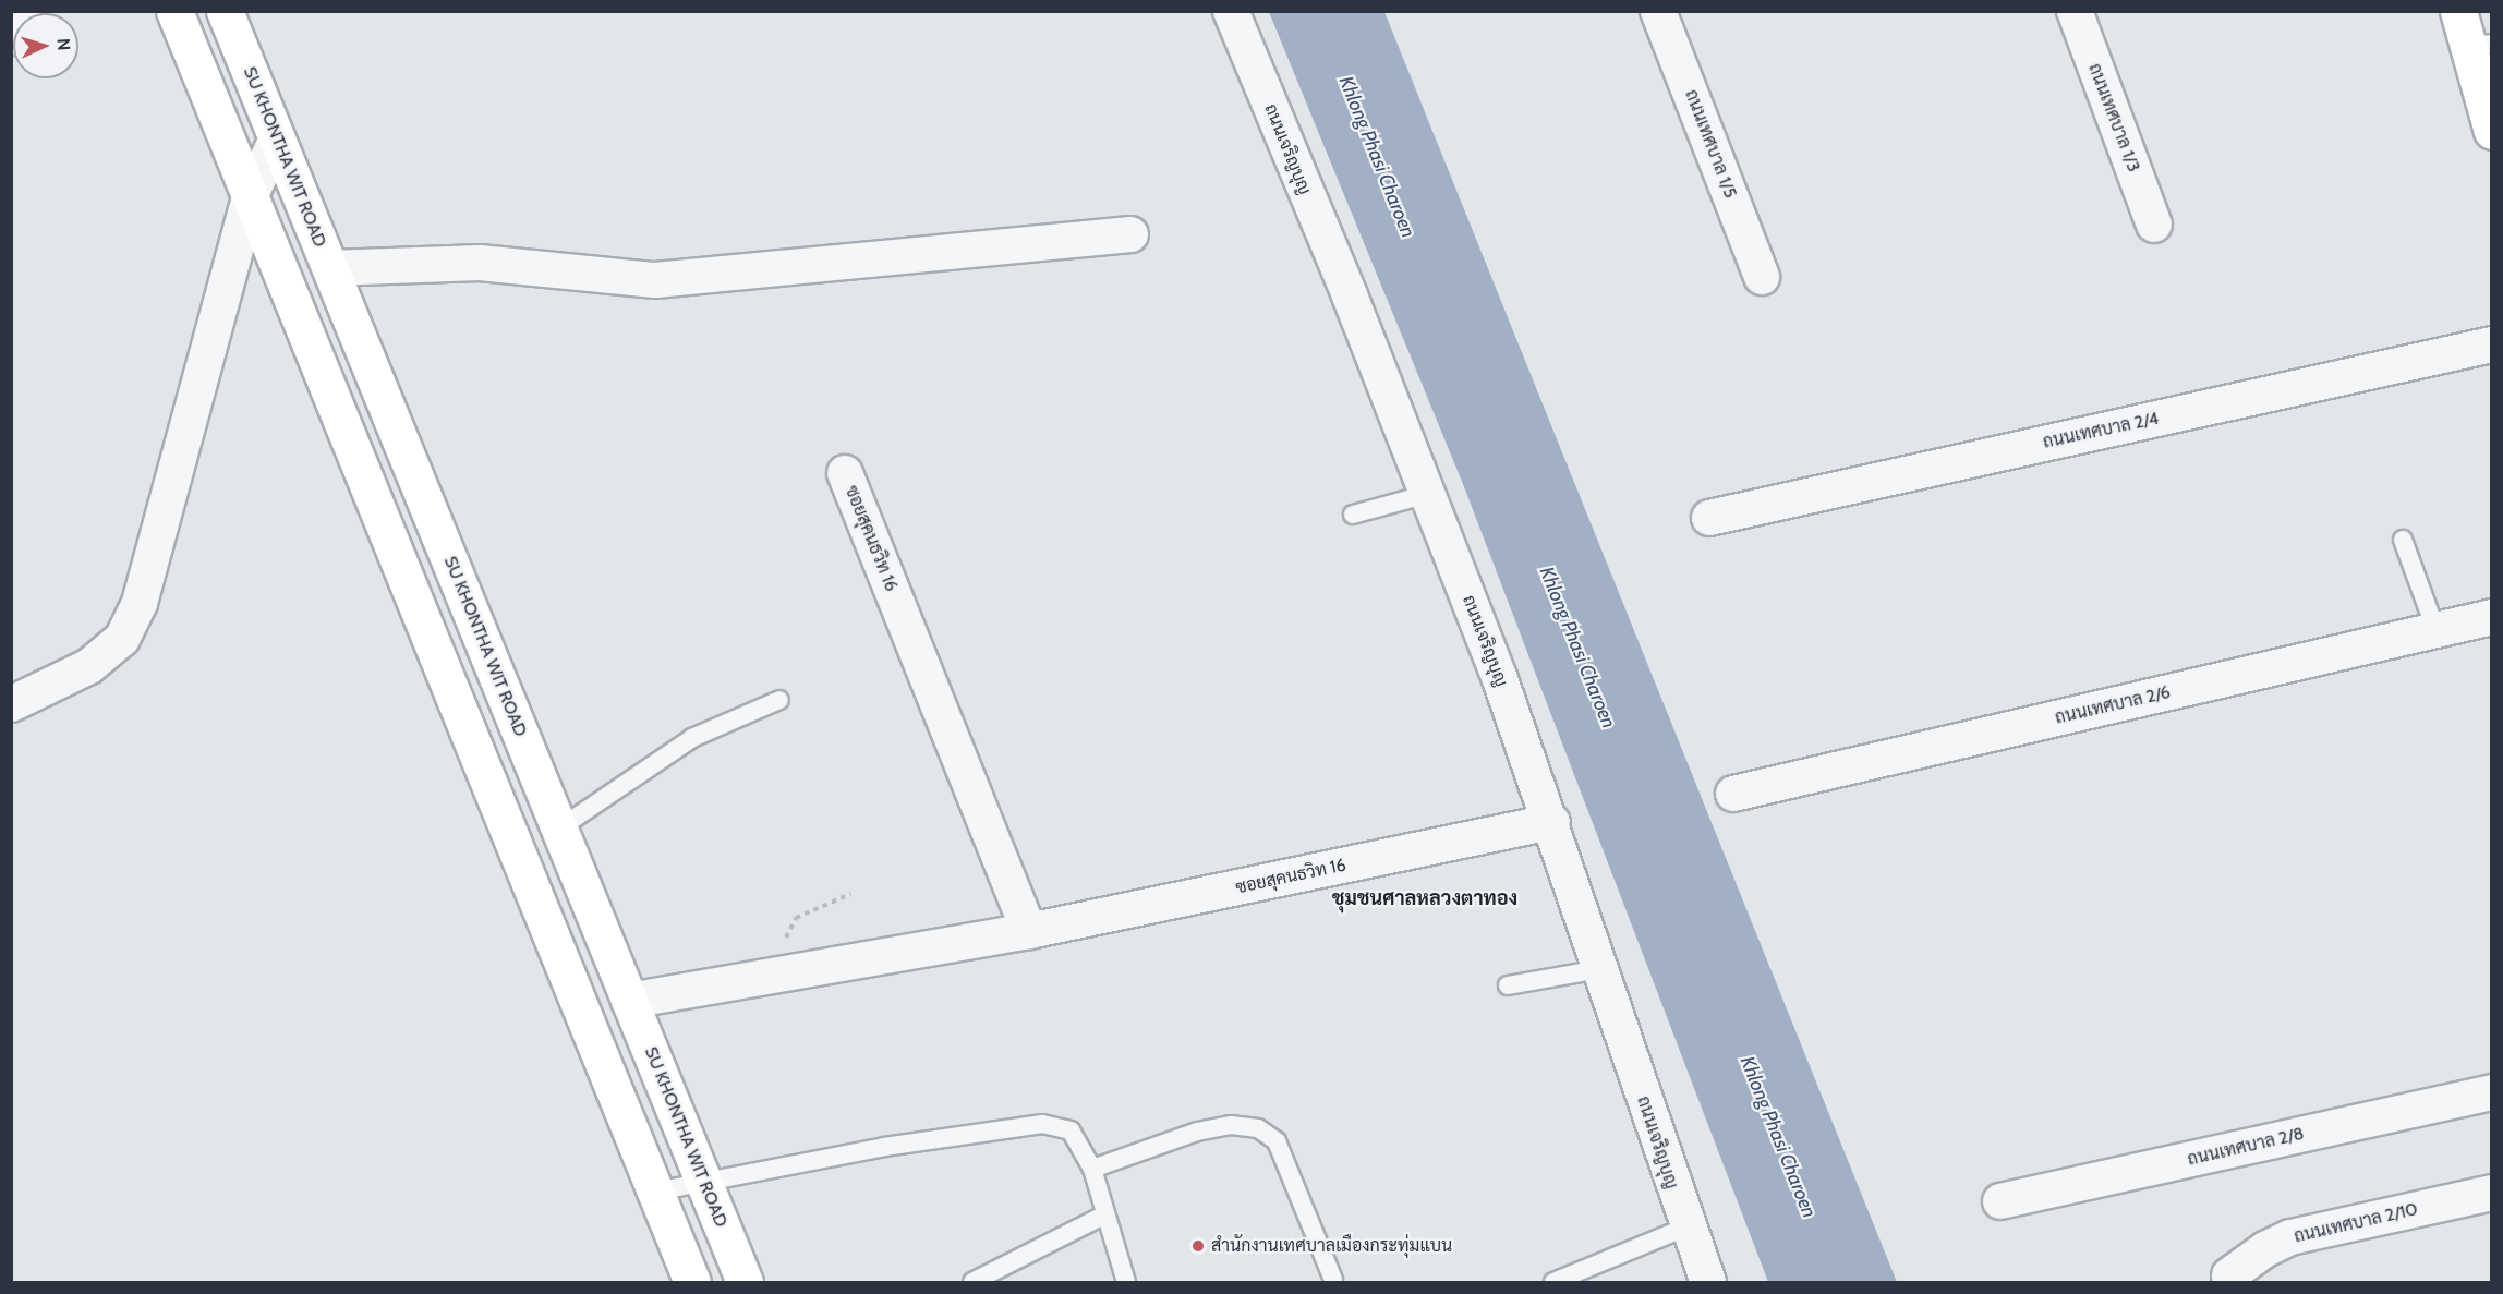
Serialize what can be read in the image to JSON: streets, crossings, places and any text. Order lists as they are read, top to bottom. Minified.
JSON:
{"streets":{"main road":["SU KHONTHA WIT ROAD"],"street":["ถนนเทศบาล 1/3","ถนนเทศบาล 1/5","ถนนเจริญบุญ","ถนนเทศบาล 2/4","ซอยสุคนธวิท 16","ถนนเทศบาล 2/6","ถนนเทศบาล 2/8","ถนนเทศบาล 2/10"]},"crossings":[["ถนนเจริญบุญ","ซอยสุคนธวิท 16"],["SU KHONTHA WIT ROAD","ซอยสุคนธวิท 16"]],"districts":["ชุมชนศาลหลวงตาทอง"],"water":["Khlong Phasi Charoen"],"places":["สำนักงานเทศบาลเมืองกระทุ่มแบน"],"north":"right"}
